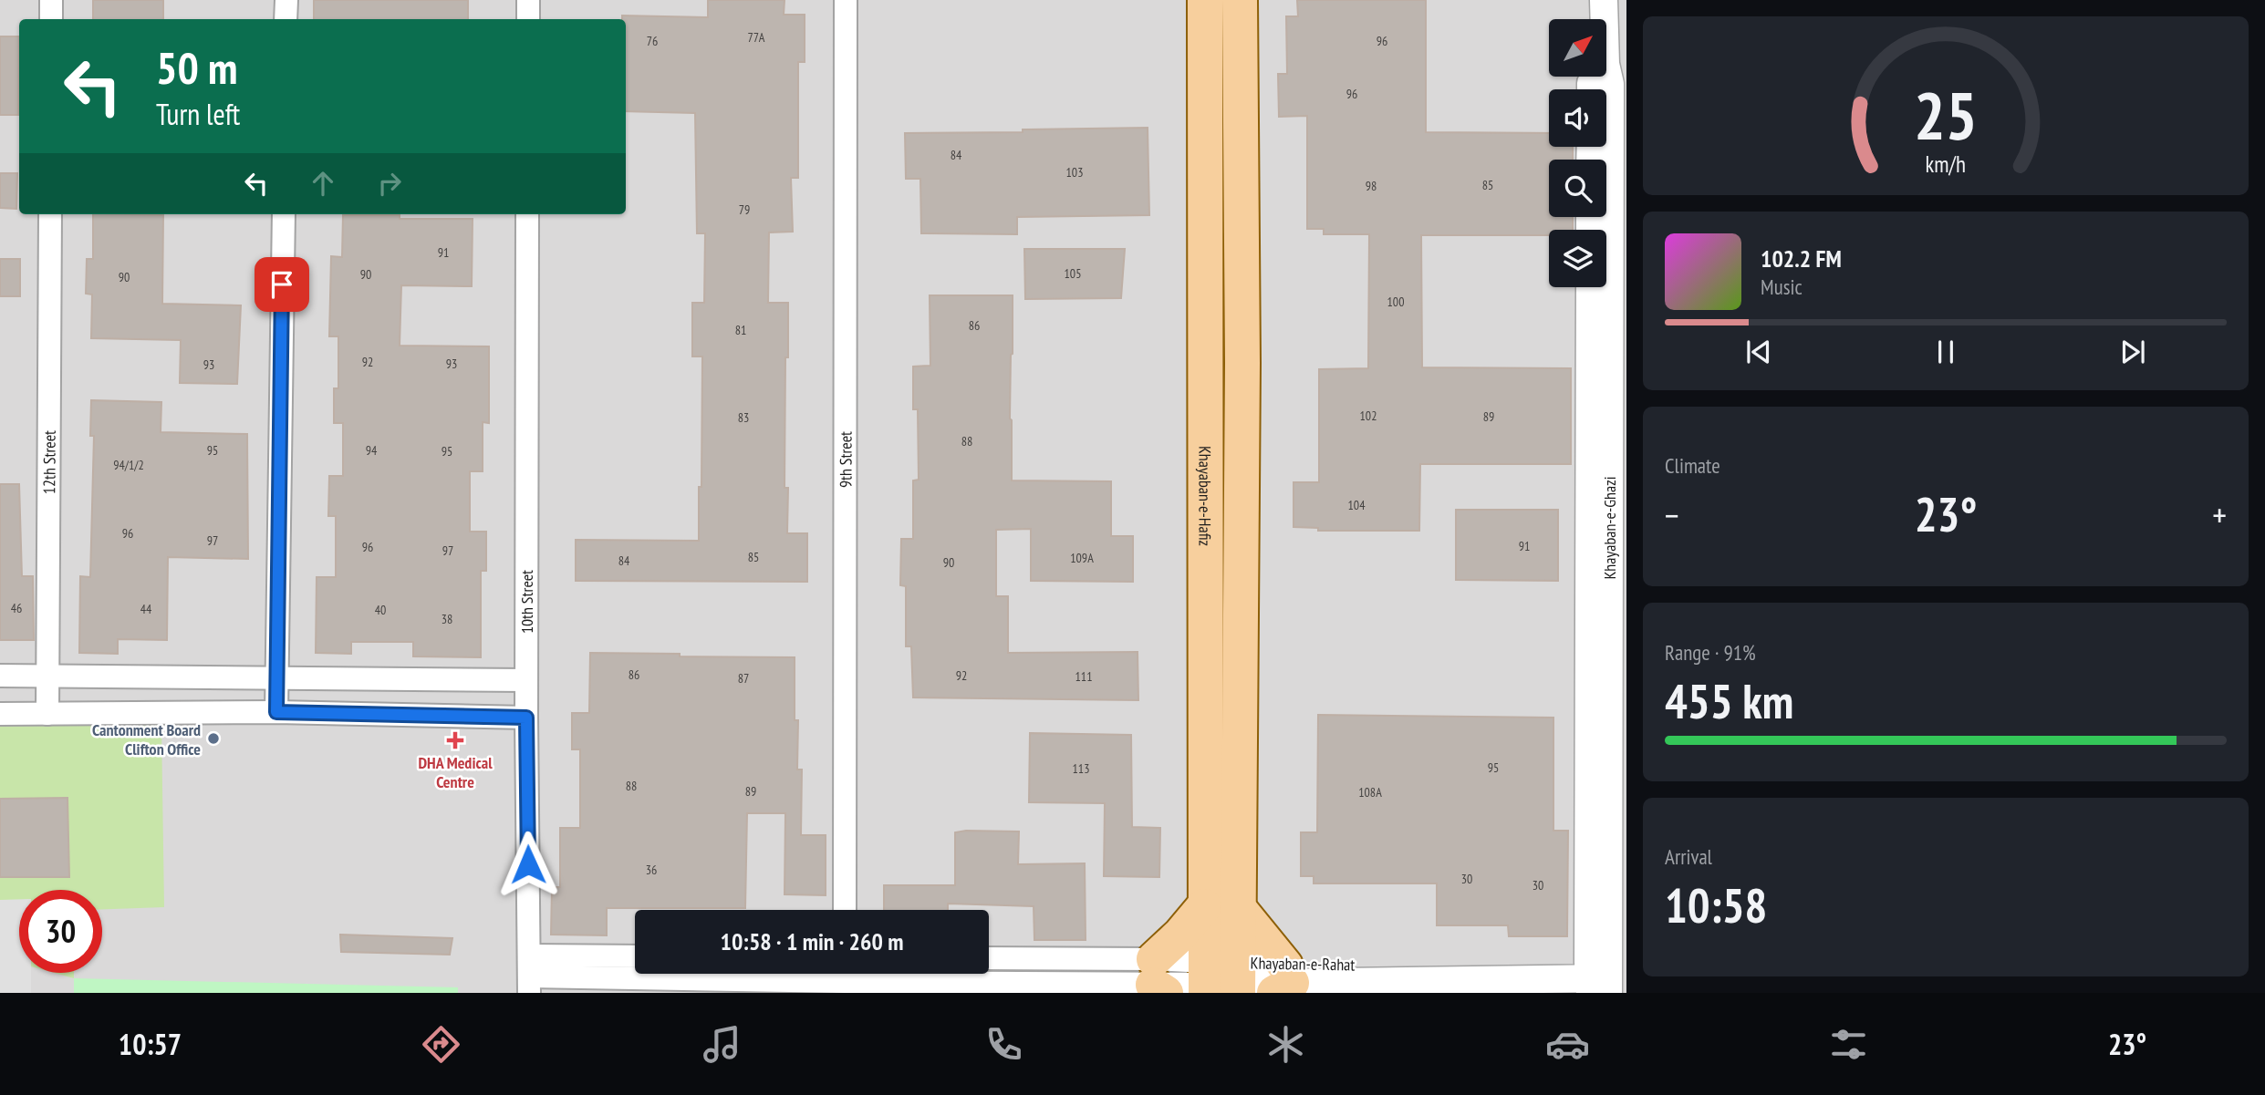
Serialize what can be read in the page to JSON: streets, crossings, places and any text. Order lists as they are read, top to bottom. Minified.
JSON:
{"streets":{"main road":["Khayaban-e-Hafiz"],"street":["9th Street","12th Street","Khayaban-e-Ghazi","10th Street","Khayaban-e-Rahat"]},"crossings":[["Khayaban-e-Hafiz","Khayaban-e-Rahat"],["Khayaban-e-Ghazi","Khayaban-e-Rahat"],["10th Street","Khayaban-e-Rahat"]],"places":{"other":["Cantonment Board Clifton Office"],"health":["DHA Medical Centre"]},"house_numbers":["77A","76","96","96","84","103","85","98","79","91","105","90","90","100","86","81","92","93","93","102","89","83","88","95","94","95","94/1/2","104","96","97","91","96","97","85","109A","84","90","46","44","40","38","86","92","111","87","95","113","88","89","108A","36","30","30"],"north":"top right","page":{"turn":["50 m","Turn left"],"song":["102.2 FM","Music"],"tile":["Climate",["Range · 91%","455 km"],["Arrival","10:58"]],"heat":["−","23°","+"],"limit":"30","trip":"10:58 · 1 min · 260 m","tabs":["10:57","23°"],"gauge":["25","km/h"]}}
